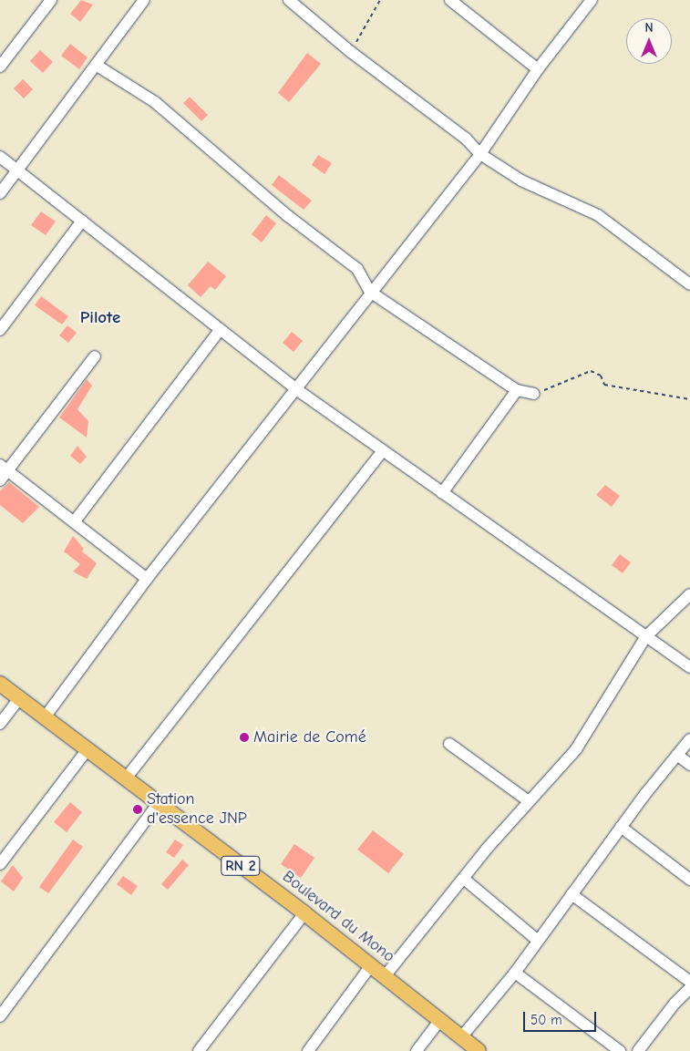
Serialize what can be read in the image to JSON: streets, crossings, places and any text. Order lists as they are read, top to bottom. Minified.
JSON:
{"streets":{"main road":["RN 2","Boulevard du Mono"]},"districts":["Pilote"],"places":["Mairie de Comé","Station d'essence JNP"],"scale_bar":"50 m","north":"top"}
